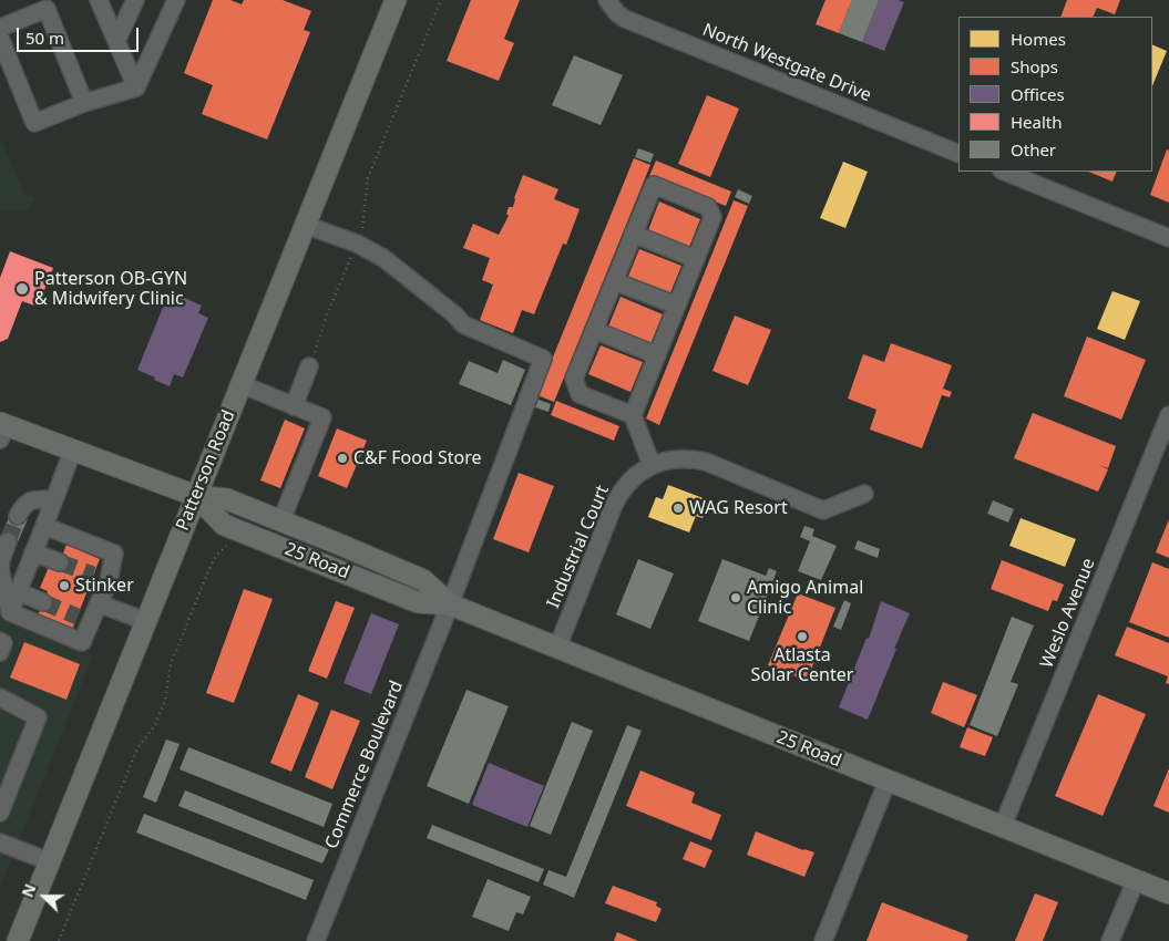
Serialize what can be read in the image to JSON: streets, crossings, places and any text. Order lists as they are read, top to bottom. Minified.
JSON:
{"streets":{"main road":["Patterson Road","25 Road"],"street":["North Westgate Drive","Industrial Court","Weslo Avenue","Commerce Boulevard"]},"crossings":[["Patterson Road","25 Road"],["Industrial Court","25 Road"],["25 Road","Weslo Avenue"],["25 Road","Commerce Boulevard"]],"places":["Patterson OB-GYN & Midwifery Clinic","C&F Food Store","WAG Resort","Stinker","Amigo Animal Clinic","Atlasta Solar Center"],"legend":["Homes","Shops","Offices","Health","Other"],"scale_bar":"50 m","north":"left"}
